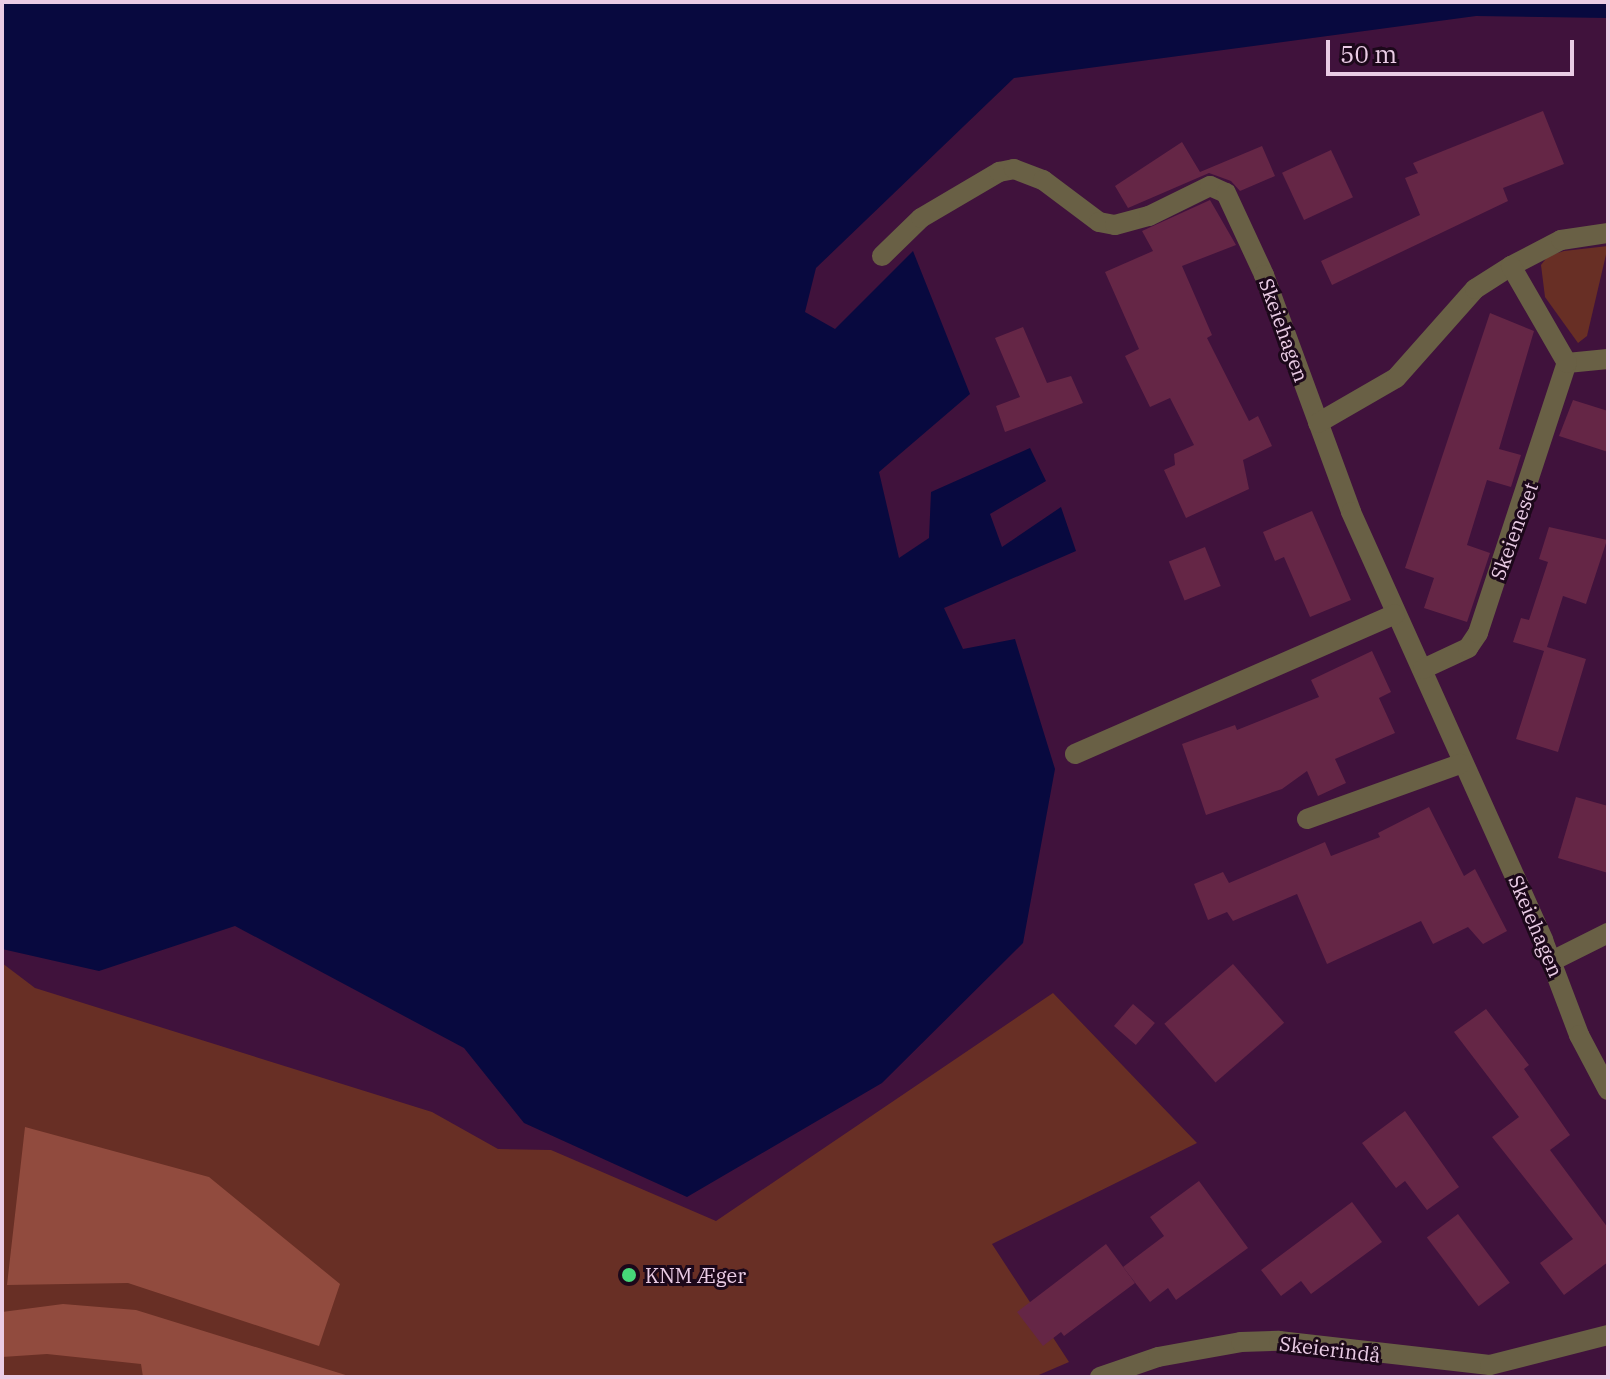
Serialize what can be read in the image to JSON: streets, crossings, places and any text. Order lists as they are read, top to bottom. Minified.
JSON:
{"streets":{"street":["Skeiehagen","Skeieneset","Skeierindå"]},"crossings":[["Skeiehagen","Skeieneset"]],"places":["KNM Æger"],"scale_bar":"50 m"}
